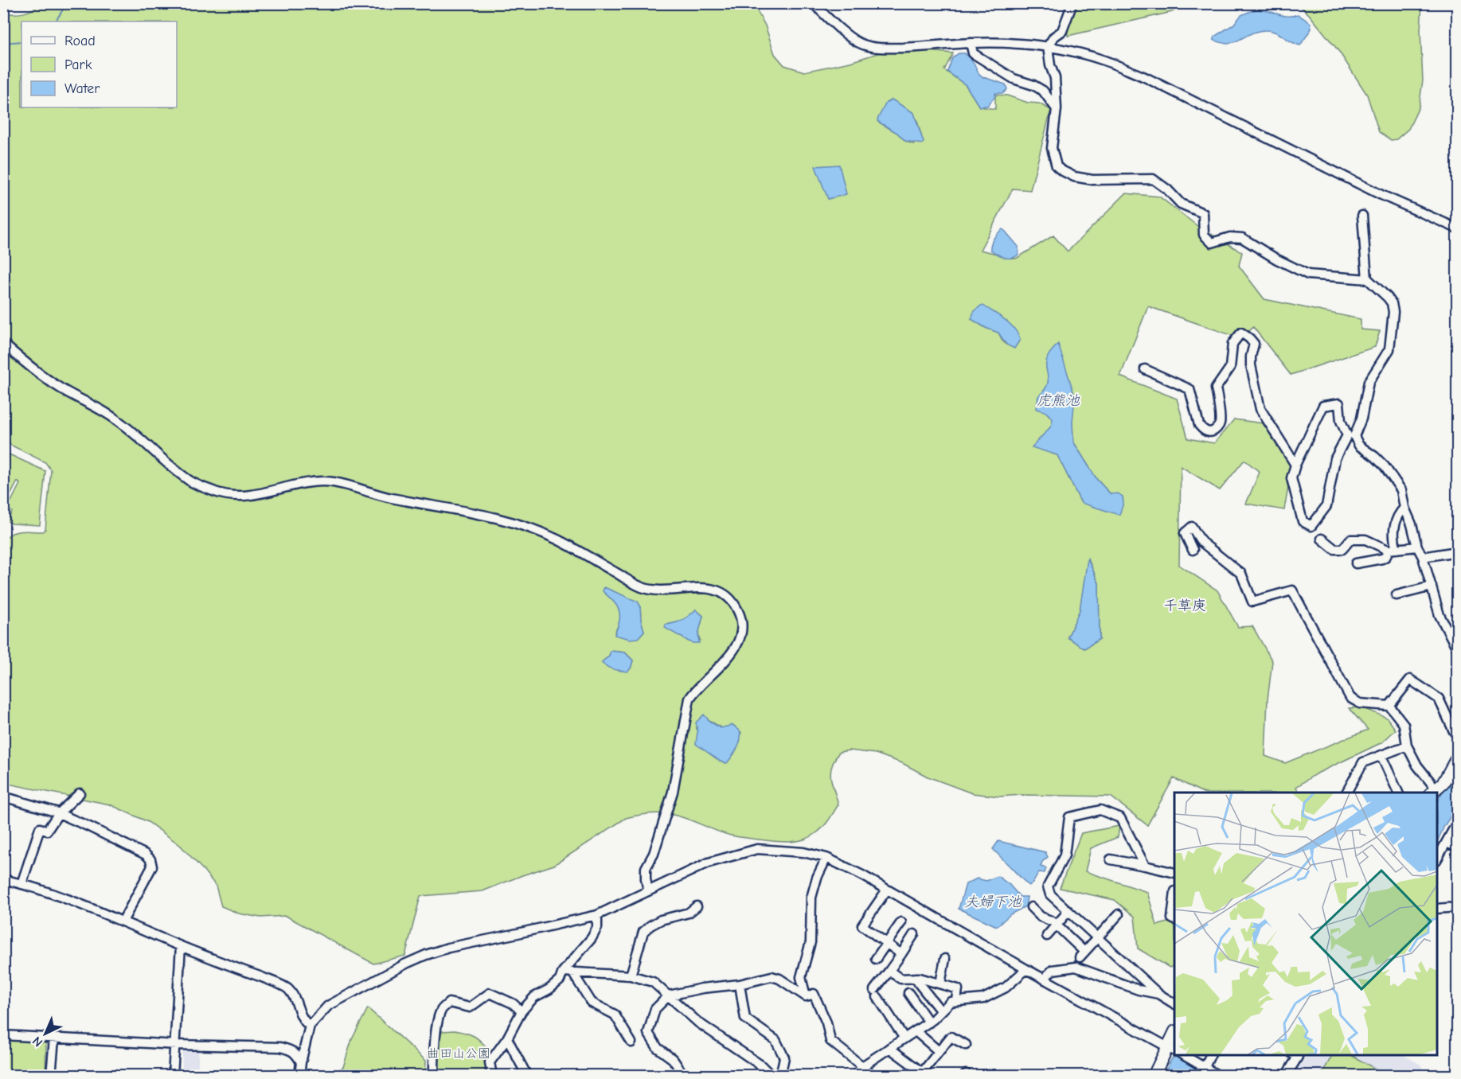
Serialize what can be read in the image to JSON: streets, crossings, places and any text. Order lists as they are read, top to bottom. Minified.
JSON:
{"districts":["千草庚"],"water":["虎熊池","夫婦下池"],"parks":["曲田山公園"],"legend":["Road","Park","Water"],"north":"bottom left"}
